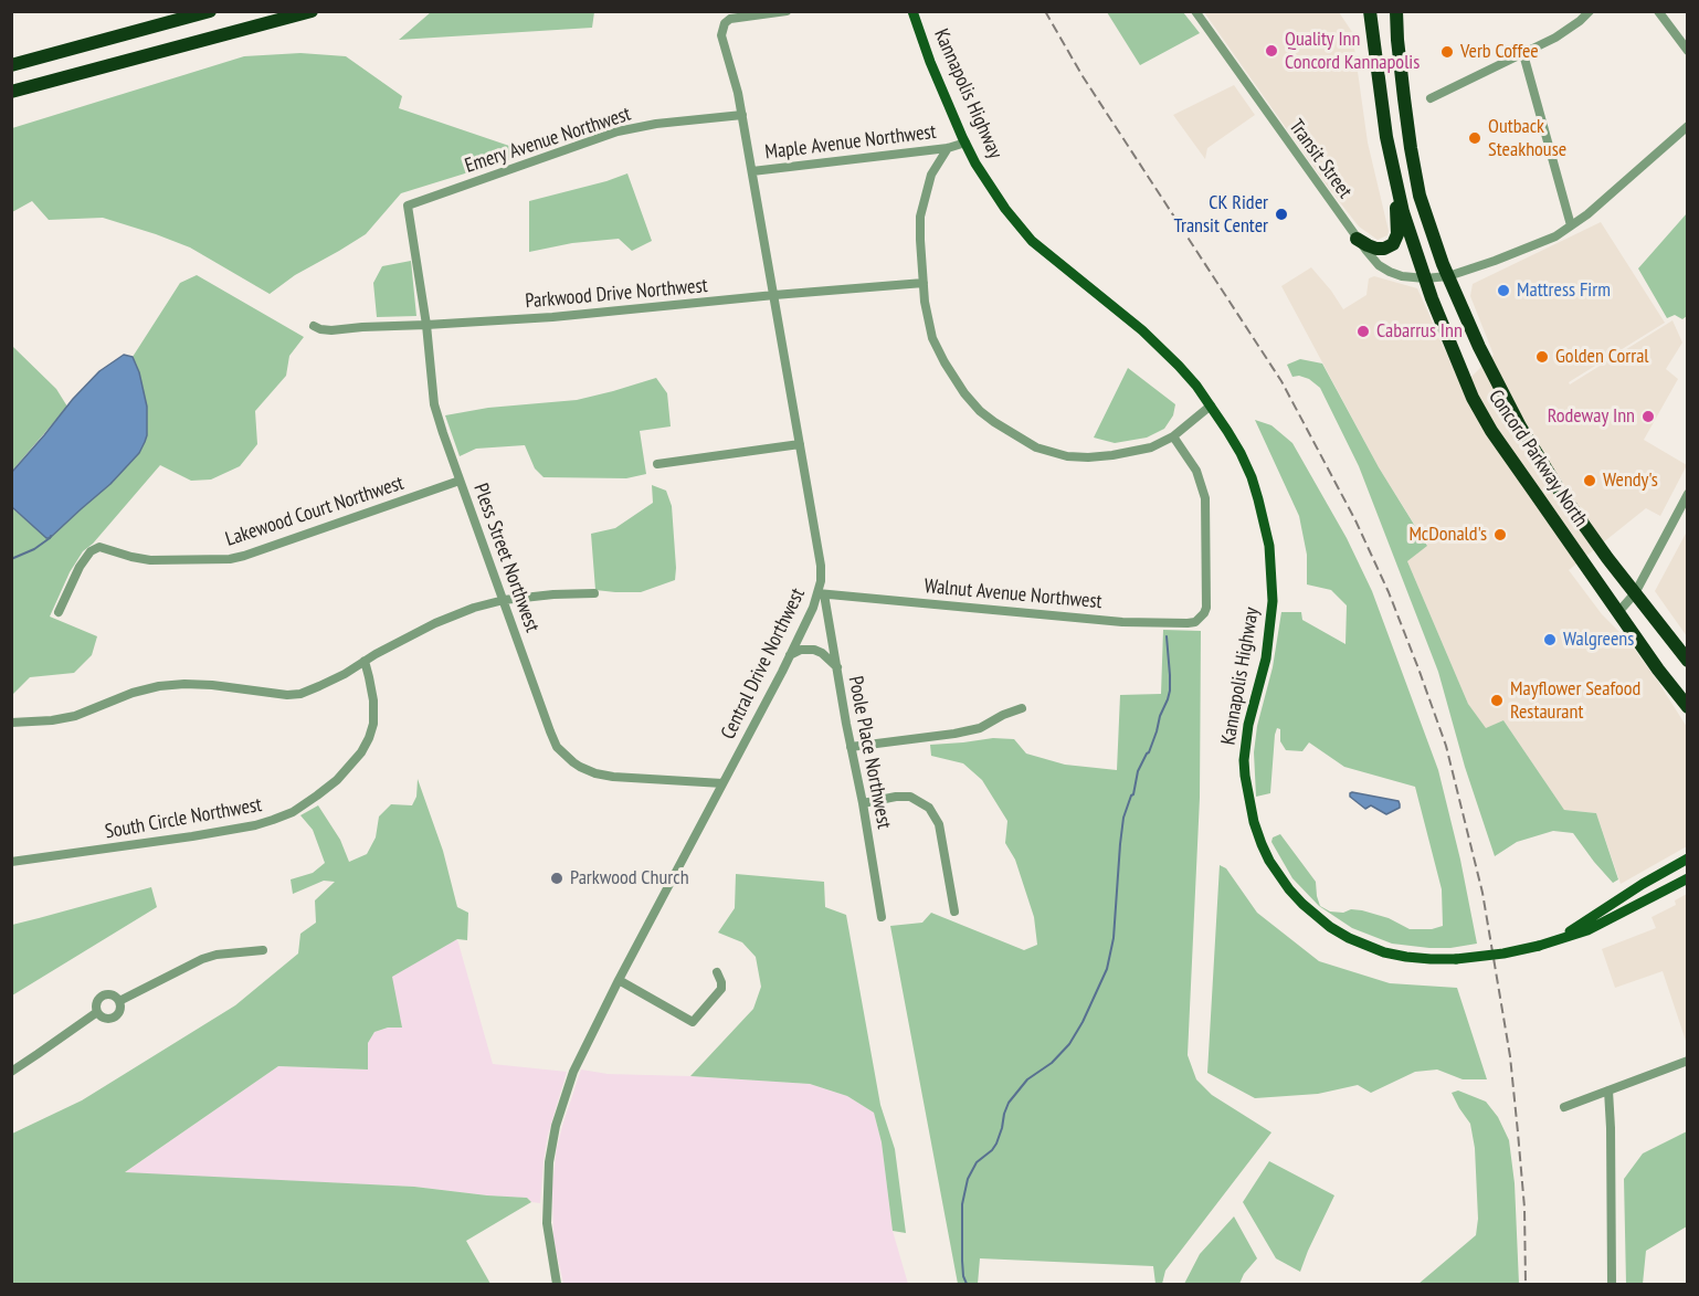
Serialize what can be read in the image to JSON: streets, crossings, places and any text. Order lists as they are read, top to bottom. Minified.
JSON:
{"streets":{"highway":["Concord Parkway North"],"main road":["Kannapolis Highway"],"street":["Emery Avenue Northwest","Maple Avenue Northwest","Transit Street","Parkwood Drive Northwest","Lakewood Court Northwest","Pless Street Northwest","Walnut Avenue Northwest","Central Drive Northwest","Poole Place Northwest","South Circle Northwest"]},"crossings":[["Kannapolis Highway","Maple Avenue Northwest"],["Emery Avenue Northwest","Pless Street Northwest"],["Emery Avenue Northwest","Central Drive Northwest"],["Maple Avenue Northwest","Central Drive Northwest"],["Transit Street","Concord Parkway North"],["Parkwood Drive Northwest","Pless Street Northwest"],["Parkwood Drive Northwest","Central Drive Northwest"],["Lakewood Court Northwest","Pless Street Northwest"],["Pless Street Northwest","Central Drive Northwest"],["Walnut Avenue Northwest","Central Drive Northwest"],["Walnut Avenue Northwest","Poole Place Northwest"],["Central Drive Northwest","Poole Place Northwest"]],"places":["Quality Inn Concord Kannapolis","Verb Coffee","Outback Steakhouse","CK Rider Transit Center","Mattress Firm","Cabarrus Inn","Golden Corral","Rodeway Inn","Wendy's","McDonald's","Walgreens","Mayflower Seafood Restaurant","Parkwood Church"]}
